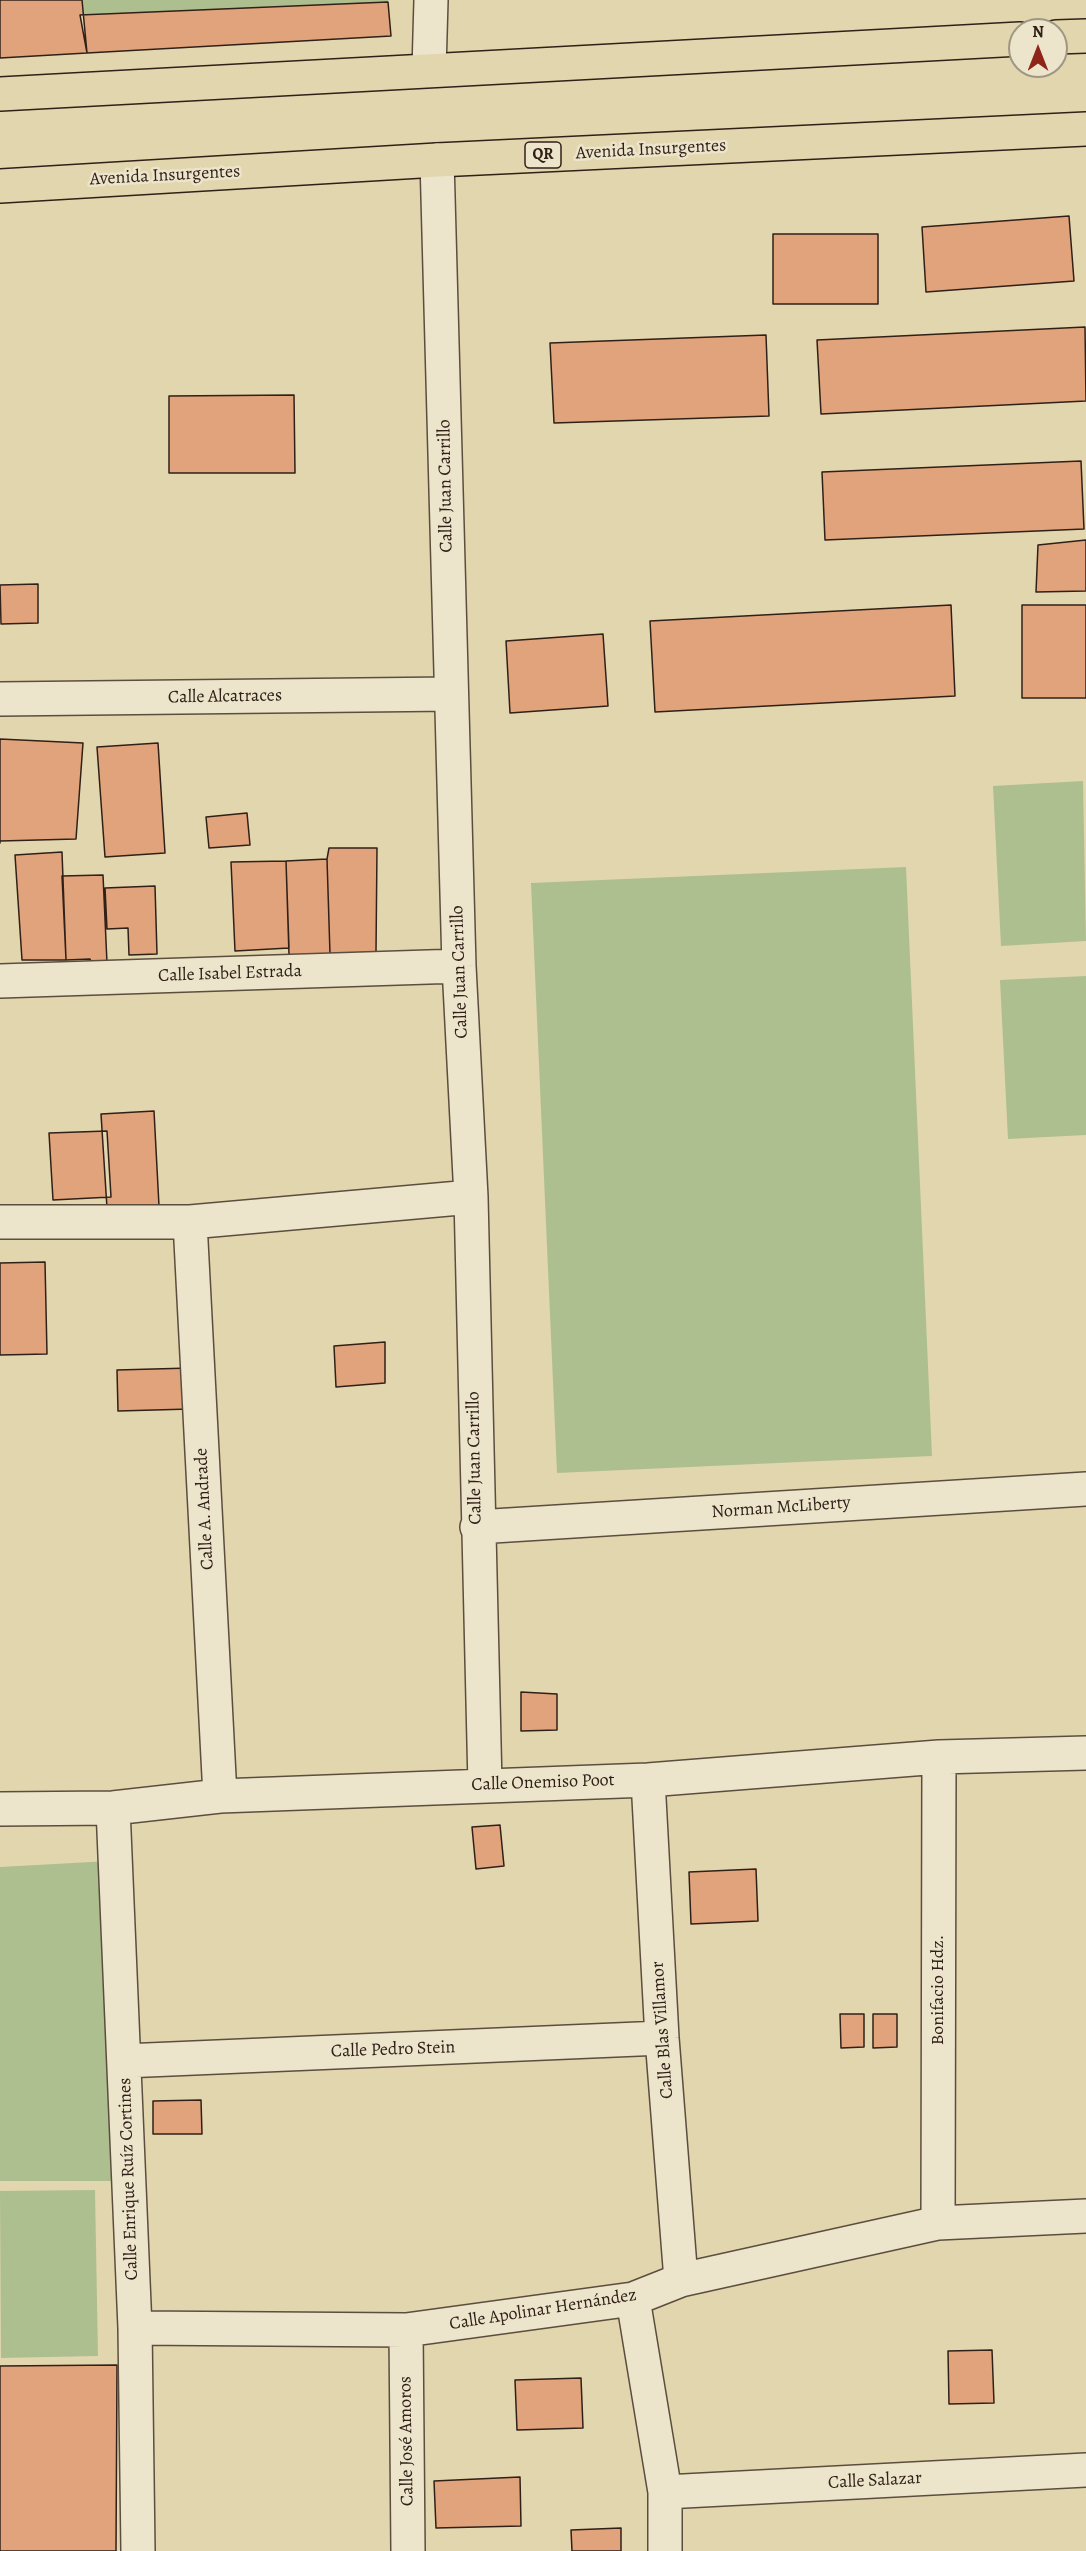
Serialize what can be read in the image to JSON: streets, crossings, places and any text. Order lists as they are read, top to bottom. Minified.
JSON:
{"streets":{"main road":["Avenida Insurgentes","QR"],"street":["Calle Juan Carrillo","Calle Alcatraces","Calle Isabel Estrada","Norman McLiberty","Calle A. Andrade","Calle Onemiso Poot","Bonifacio Hdz.","Calle Blas Villamor","Calle Pedro Stein","Calle Enrique Ruíz Cortines","Calle Apolinar Hernández","Calle José Amoros","Calle Salazar"]},"crossings":[["Avenida Insurgentes","Calle Juan Carrillo"],["Calle Juan Carrillo","Calle Alcatraces"],["Calle Juan Carrillo","Calle Isabel Estrada"],["Calle Juan Carrillo","Norman McLiberty"],["Calle Juan Carrillo","Calle Onemiso Poot"],["Calle A. Andrade","Calle Onemiso Poot"],["Calle Onemiso Poot","Bonifacio Hdz."],["Calle Onemiso Poot","Calle Blas Villamor"],["Calle Onemiso Poot","Calle Enrique Ruíz Cortines"],["Bonifacio Hdz.","Calle Apolinar Hernández"],["Calle Blas Villamor","Calle Pedro Stein"],["Calle Blas Villamor","Calle Apolinar Hernández"],["Calle Pedro Stein","Calle Enrique Ruíz Cortines"],["Calle Enrique Ruíz Cortines","Calle Apolinar Hernández"],["Calle Apolinar Hernández","Calle José Amoros"]],"north":"top"}
